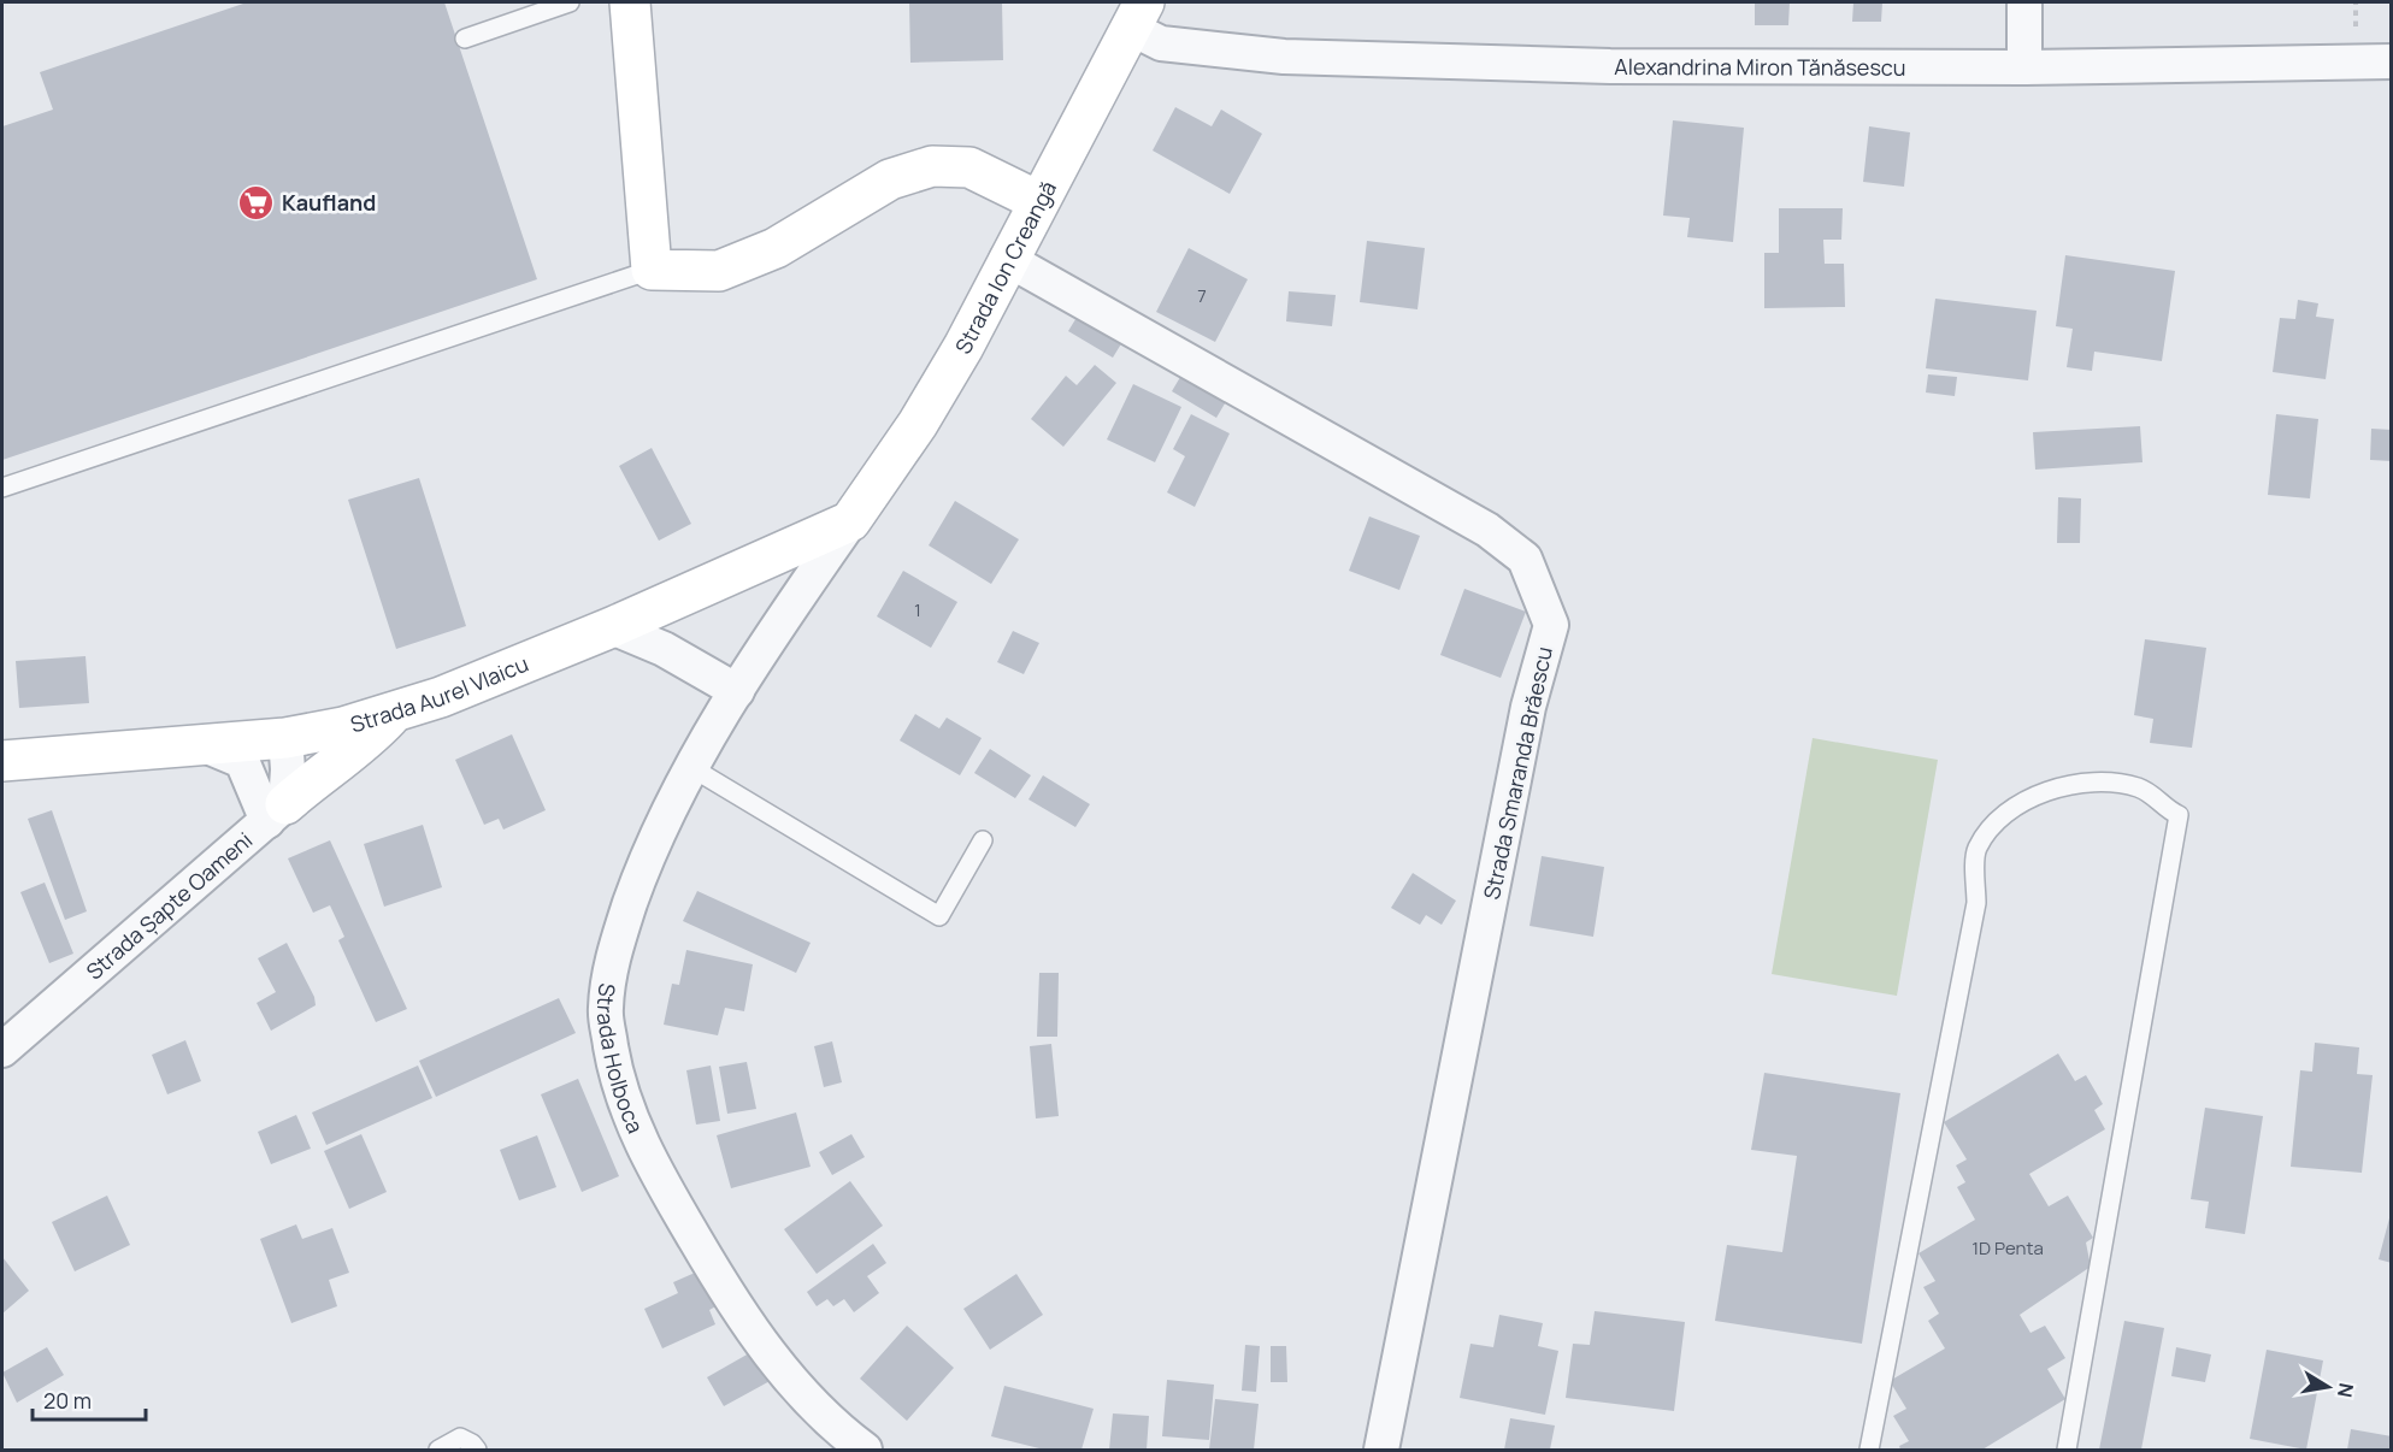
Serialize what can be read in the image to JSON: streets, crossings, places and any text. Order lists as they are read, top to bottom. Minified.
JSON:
{"streets":{"street":["Alexandrina Miron Tănăsescu","Strada Ion Creangă","Strada Aurel Vlaicu","Strada Smaranda Brăescu","Strada Șapte Oameni","Strada Holboca"]},"crossings":[["Alexandrina Miron Tănăsescu","Strada Ion Creangă"],["Strada Ion Creangă","Strada Aurel Vlaicu"],["Strada Ion Creangă","Strada Smaranda Brăescu"],["Strada Ion Creangă","Strada Holboca"],["Strada Aurel Vlaicu","Strada Holboca"]],"places":{"supermarket":["Kaufland"]},"house_numbers":["7","1","1D Penta"],"scale_bar":"20 m","north":"right"}
